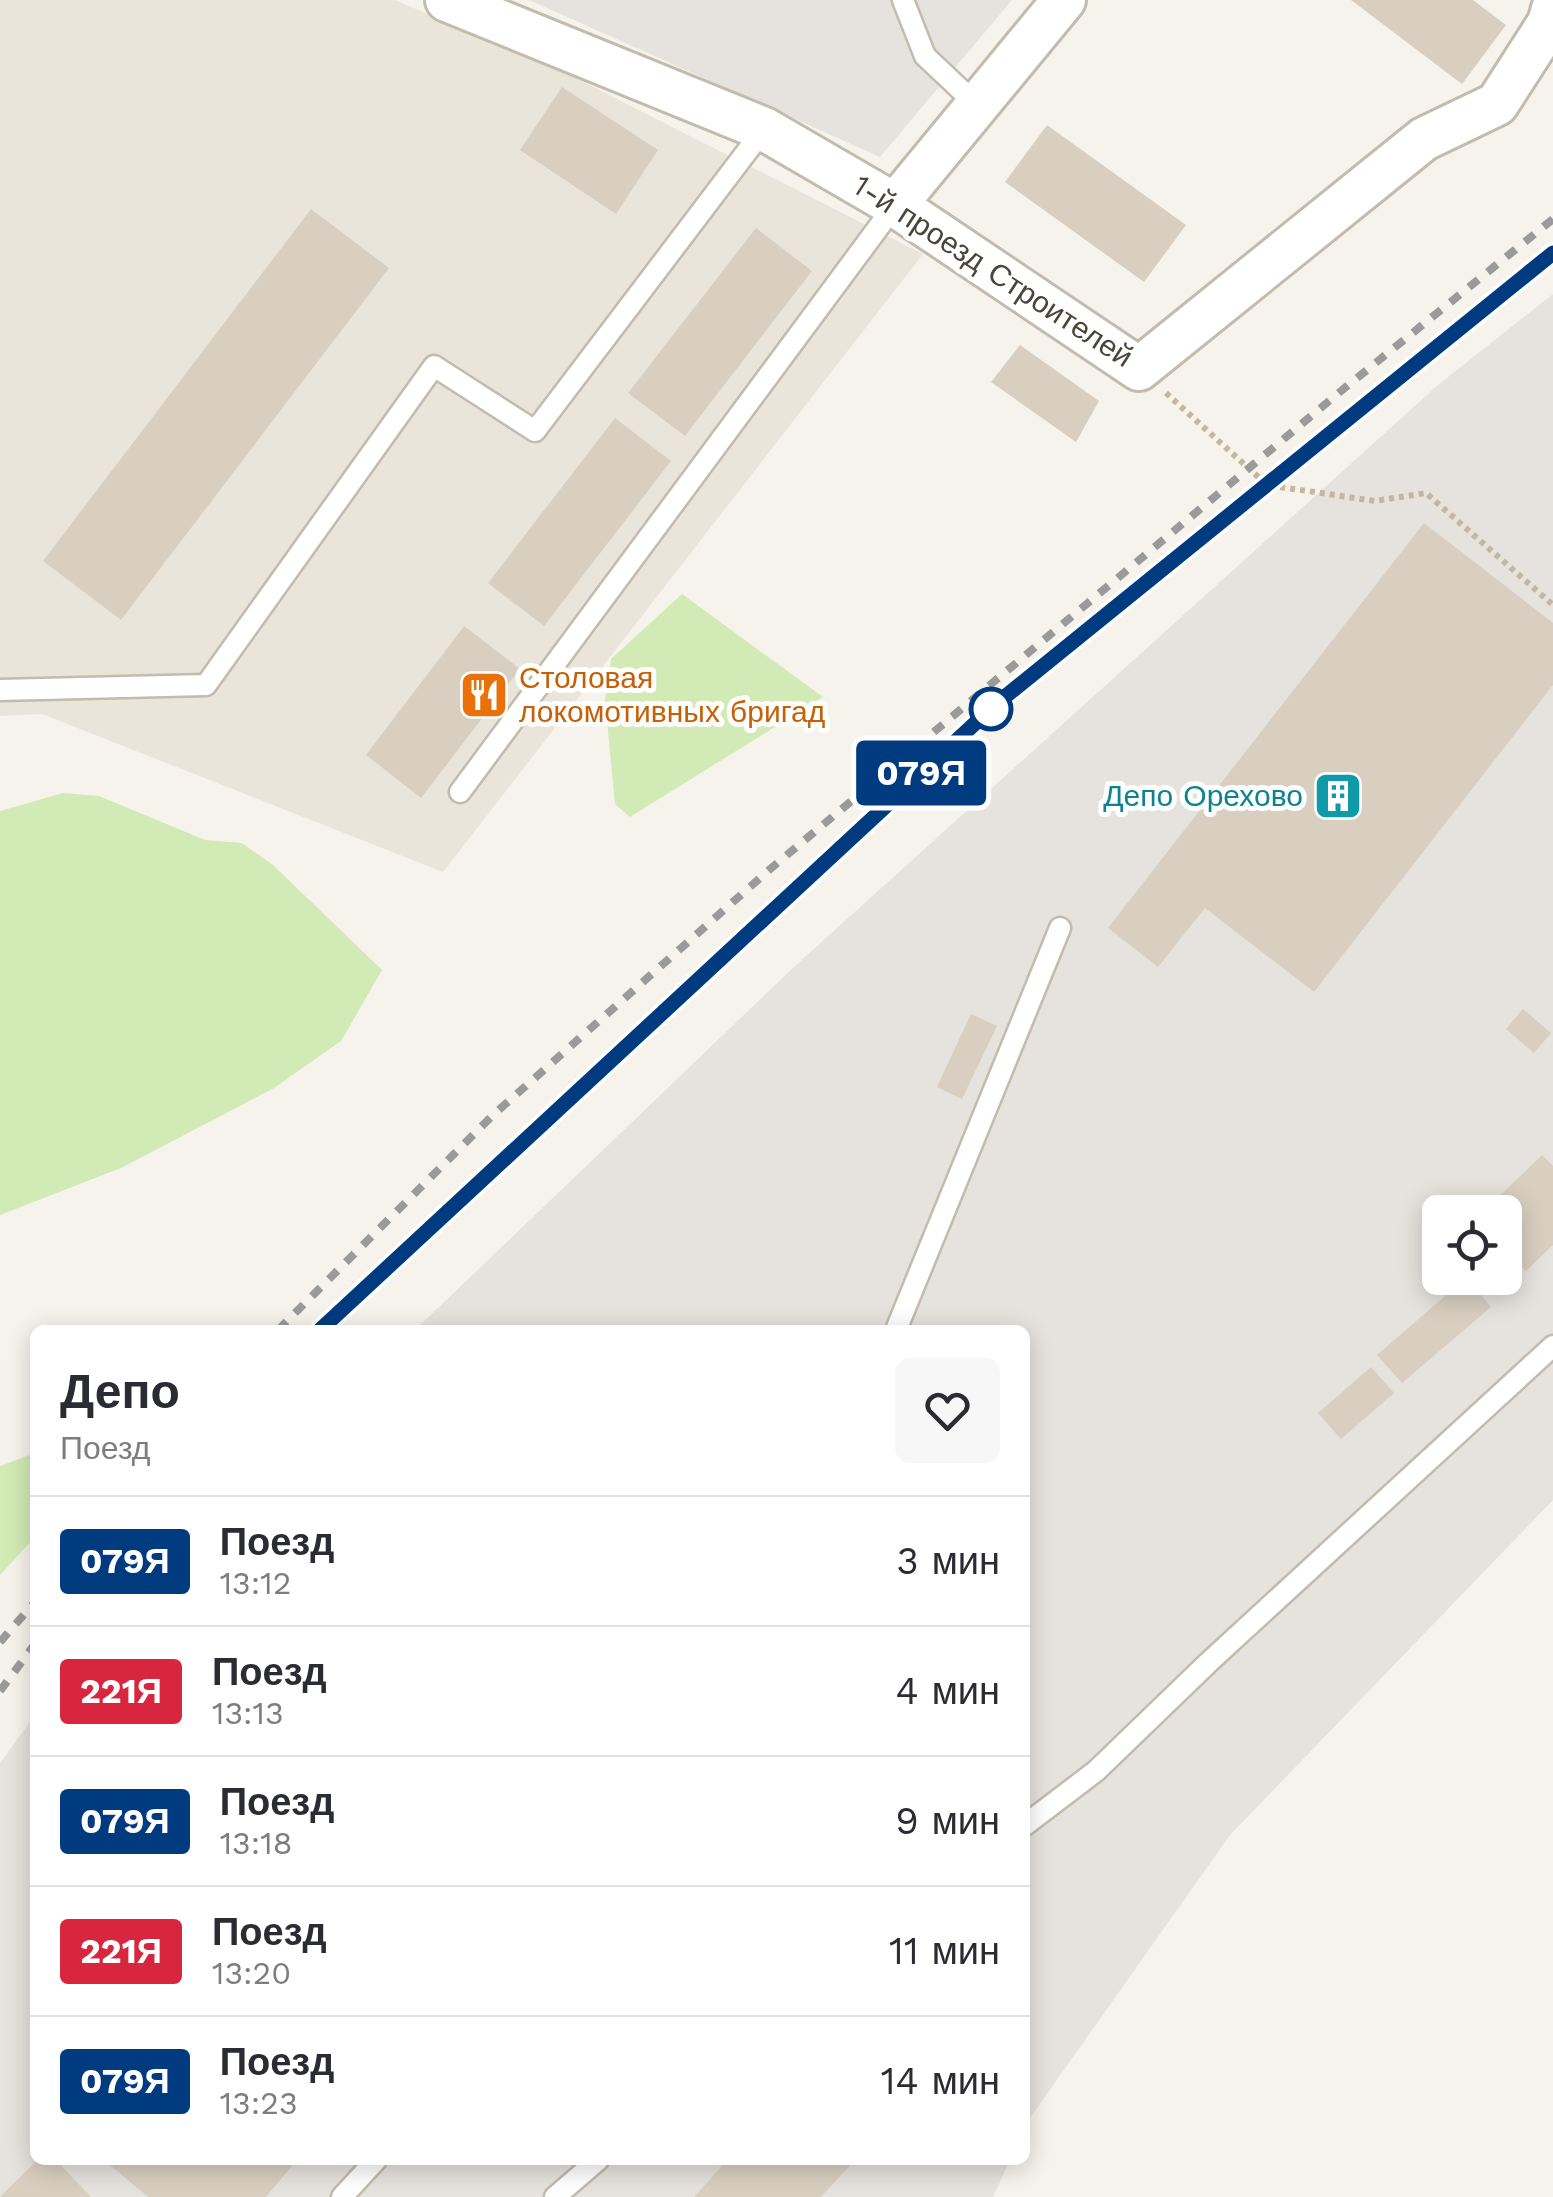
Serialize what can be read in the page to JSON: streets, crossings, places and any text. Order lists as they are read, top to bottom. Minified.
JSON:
{"streets":{"street":["1-й проезд Строителей"]},"places":{"restaurant":["Столовая локомотивных бригад"],"building":["Депо Орехово"]},"page":{"on_map":"079Я","heading":["Депо","Поезд"],"list":[{"mark":"079Я","name":"Поезд","note":"13:12","value":"3 мин"},{"mark":"221Я","name":"Поезд","note":"13:13","value":"4 мин"},{"mark":"079Я","name":"Поезд","note":"13:18","value":"9 мин"},{"mark":"221Я","name":"Поезд","note":"13:20","value":"11 мин"},{"mark":"079Я","name":"Поезд","note":"13:23","value":"14 мин"}]}}
